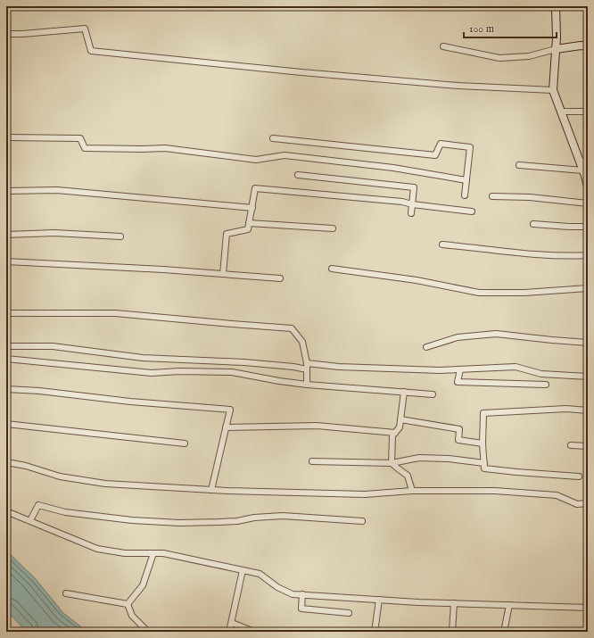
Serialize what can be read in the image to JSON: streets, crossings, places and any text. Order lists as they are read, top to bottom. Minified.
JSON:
{"scale_bar":"100 m"}
